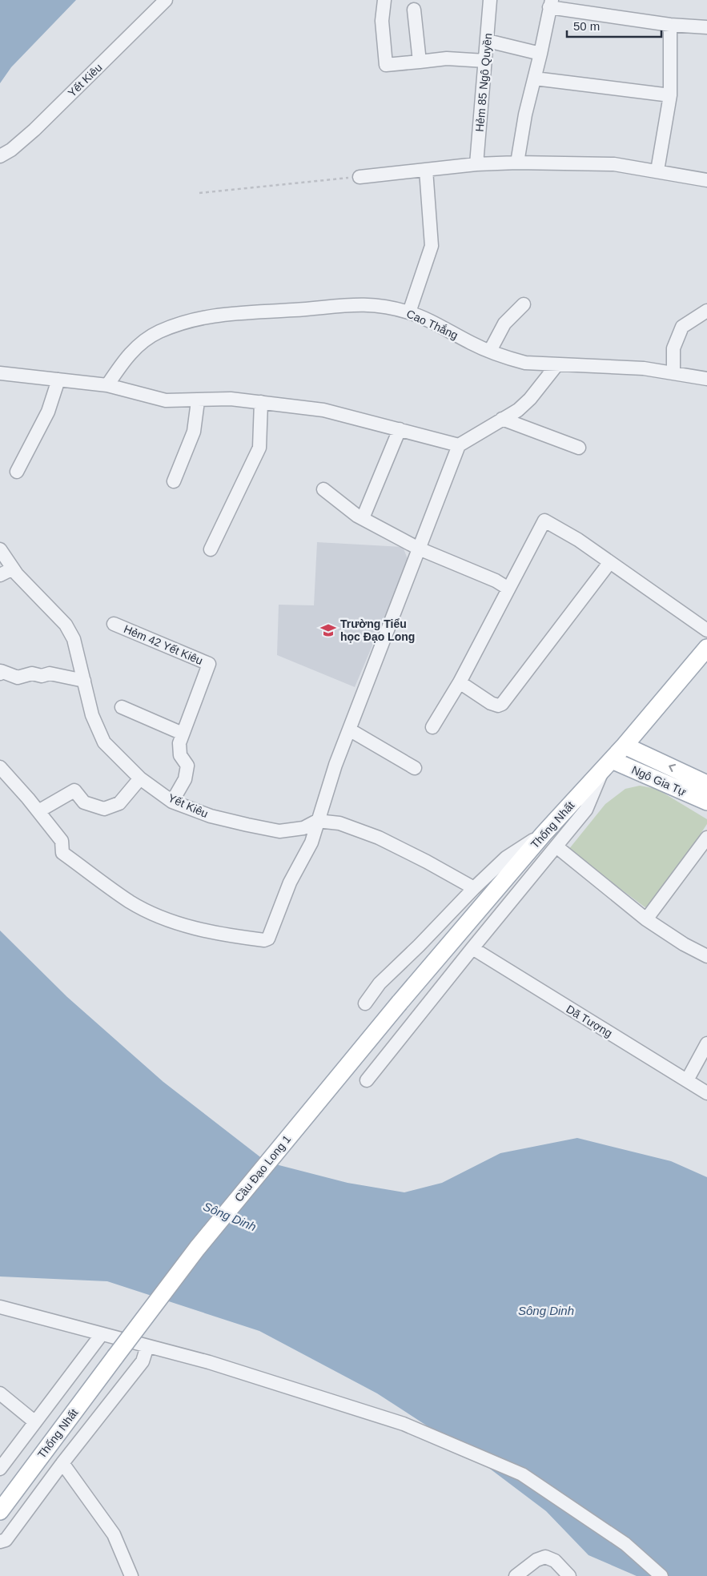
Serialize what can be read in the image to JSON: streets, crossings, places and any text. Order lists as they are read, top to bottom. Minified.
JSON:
{"streets":{"main road":["Ngô Gia Tự","Thống Nhất","Cầu Đạo Long 1"],"street":["Yết Kiêu","Hẻm 85 Ngô Quyền","Cao Thắng","Hẻm 42 Yết Kiêu","Dã Tượng"]},"crossings":[["Yết Kiêu","Hẻm 42 Yết Kiêu"],["Ngô Gia Tự","Thống Nhất"],["Thống Nhất","Cầu Đạo Long 1"]],"water":["Sông Dinh"],"places":{"school or university":["Trường Tiểu học Đạo Long"]},"scale_bar":"50 m"}
